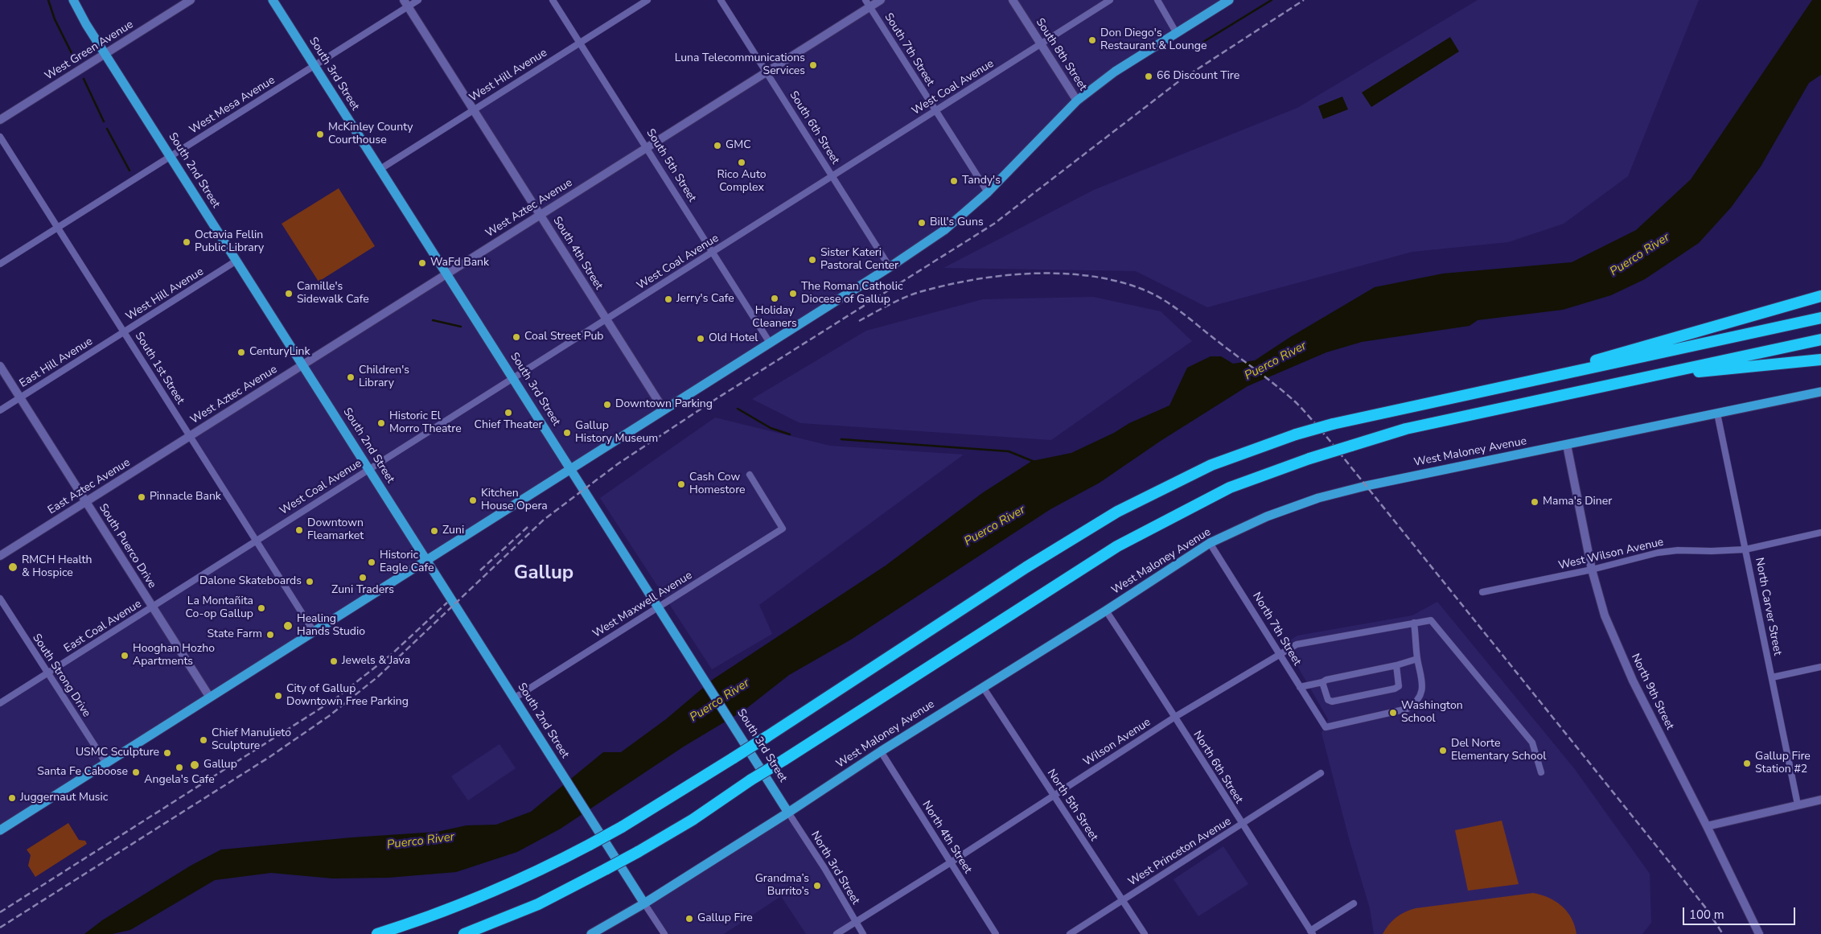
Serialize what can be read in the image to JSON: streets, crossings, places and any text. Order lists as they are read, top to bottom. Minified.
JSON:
{"streets":{"main road":["West Green Avenue","South 8th Street","South 3rd Street","South 2nd Street","West Aztec Avenue","South 4th Street","West Maloney Avenue","East Aztec Avenue","South Puerco Drive","North 9th Street"],"street":["South 7th Street","West Hill Avenue","West Coal Avenue","West Mesa Avenue","South 6th Street","South 5th Street","East Hill Avenue","South 1st Street","West Wilson Avenue","West Maxwell Avenue","North Carver Street","East Coal Avenue","North 7th Street","South Strong Drive","Wilson Avenue","North 6th Street","North 5th Street","North 4th Street","West Princeton Avenue","North 3rd Street"]},"crossings":[["South 7th Street","West Coal Avenue"],["South 7th Street","West Aztec Avenue"],["West Green Avenue","South 2nd Street"],["South 8th Street","West Coal Avenue"],["South 3rd Street","West Hill Avenue"],["South 3rd Street","West Coal Avenue"],["South 3rd Street","West Mesa Avenue"],["South 3rd Street","West Aztec Avenue"],["South 3rd Street","West Maloney Avenue"],["South 3rd Street","West Maxwell Avenue"],["South 3rd Street","North 3rd Street"],["West Hill Avenue","South 5th Street"],["West Hill Avenue","South 2nd Street"],["West Hill Avenue","South 4th Street"],["West Hill Avenue","East Hill Avenue"],["West Hill Avenue","South 1st Street"],["West Coal Avenue","South 6th Street"],["West Coal Avenue","South 5th Street"],["West Coal Avenue","South 2nd Street"],["West Coal Avenue","South 4th Street"],["West Coal Avenue","South 1st Street"],["West Coal Avenue","East Coal Avenue"],["West Mesa Avenue","South 2nd Street"],["West Mesa Avenue","South 4th Street"],["West Mesa Avenue","South 1st Street"],["South 6th Street","West Aztec Avenue"],["South 5th Street","West Aztec Avenue"],["South 2nd Street","West Aztec Avenue"],["South 2nd Street","West Maloney Avenue"],["South 2nd Street","West Maxwell Avenue"],["West Aztec Avenue","South 4th Street"],["West Aztec Avenue","South 1st Street"],["West Aztec Avenue","East Aztec Avenue"],["East Hill Avenue","South 1st Street"],["East Hill Avenue","South Puerco Drive"],["South 1st Street","East Aztec Avenue"],["South 1st Street","East Coal Avenue"],["West Maloney Avenue","North Carver Street"],["West Maloney Avenue","North 7th Street"],["West Maloney Avenue","North 9th Street"],["West Maloney Avenue","North 6th Street"],["West Maloney Avenue","North 5th Street"],["West Maloney Avenue","North 4th Street"],["West Maloney Avenue","North 3rd Street"],["East Aztec Avenue","South Puerco Drive"],["South Puerco Drive","East Coal Avenue"],["West Wilson Avenue","North Carver Street"],["West Wilson Avenue","North 9th Street"],["East Coal Avenue","South Strong Drive"],["North 7th Street","Wilson Avenue"],["Wilson Avenue","North 6th Street"],["Wilson Avenue","North 5th Street"],["Wilson Avenue","North 4th Street"],["Wilson Avenue","North 3rd Street"],["North 6th Street","West Princeton Avenue"],["North 5th Street","West Princeton Avenue"]],"districts":["Gallup"],"water":["Puerco River"],"places":["Don Diego's Restaurant & Lounge","Luna Telecommunications Services","66 Discount Tire","McKinley County Courthouse","GMC","Rico Auto Complex","Tandy's","Bill's Guns","Octavia Fellin Public Library","Sister Kateri Pastoral Center","WaFd Bank","Camille's Sidewalk Cafe","The Roman Catholic Diocese of Gallup","Holiday Cleaners","Jerry's Cafe","Coal Street Pub","Old Hotel","CenturyLink","Children's Library","Downtown Parking","Chief Theater","Historic El Morro Theatre","Gallup History Museum","Cash Cow Homestore","Pinnacle Bank","Kitchen House Opera","Mama's Diner","Downtown Fleamarket","Zuni","Historic Eagle Cafe","RMCH Health & Hospice","Zuni Traders","Dalone Skateboards","La Montañita Co-op Gallup","Healing Hands Studio","State Farm","Hooghan Hozho Apartments","Jewels & Java","City of Gallup Downtown Free Parking","Washington School","Chief Manulieto Sculpture","Del Norte Elementary School","USMC Sculpture","Gallup Fire Station #2","Gallup","Angela's Cafe","Santa Fe Caboose","Juggernaut Music","Grandma’s Burrito’s","Gallup Fire"],"scale_bar":"100 m"}
